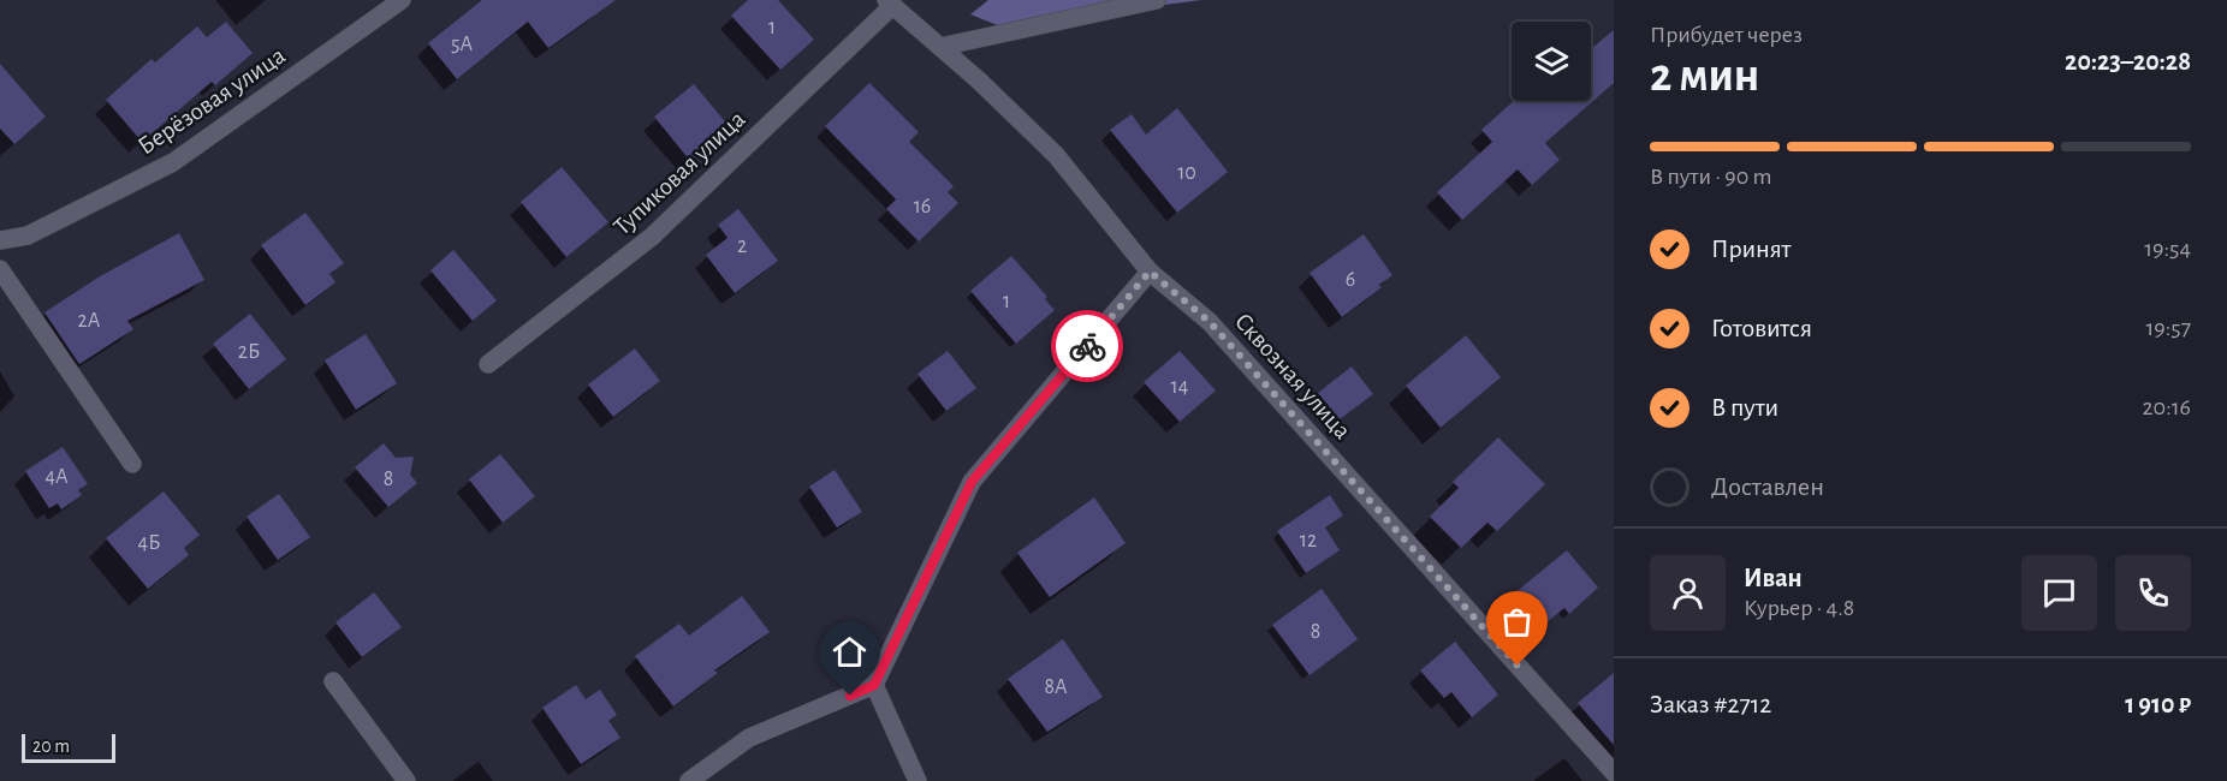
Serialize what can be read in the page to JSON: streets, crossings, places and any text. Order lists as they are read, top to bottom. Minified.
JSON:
{"streets":{"street":["Берёзовая улица","Тупиковая улица","Сквозная улица"]},"crossings":[["Тупиковая улица","Сквозная улица"]],"house_numbers":["1","5А","10","16","2","6","1","2А","2Б","14","4А","8","12","4Б","8","8А"],"scale_bar":"20 m","page":{"heading":["2 мин","Прибудет через","20:23–20:28"],"panel":["Иван","Курьер · 4.8","Заказ #2712","1 910 ₽"],"bar":"В пути · 90 m","list":[["Принят","19:54"],["Готовится","19:57"],["В пути","20:16"],"Доставлен"],"scale":"20 m"}}
